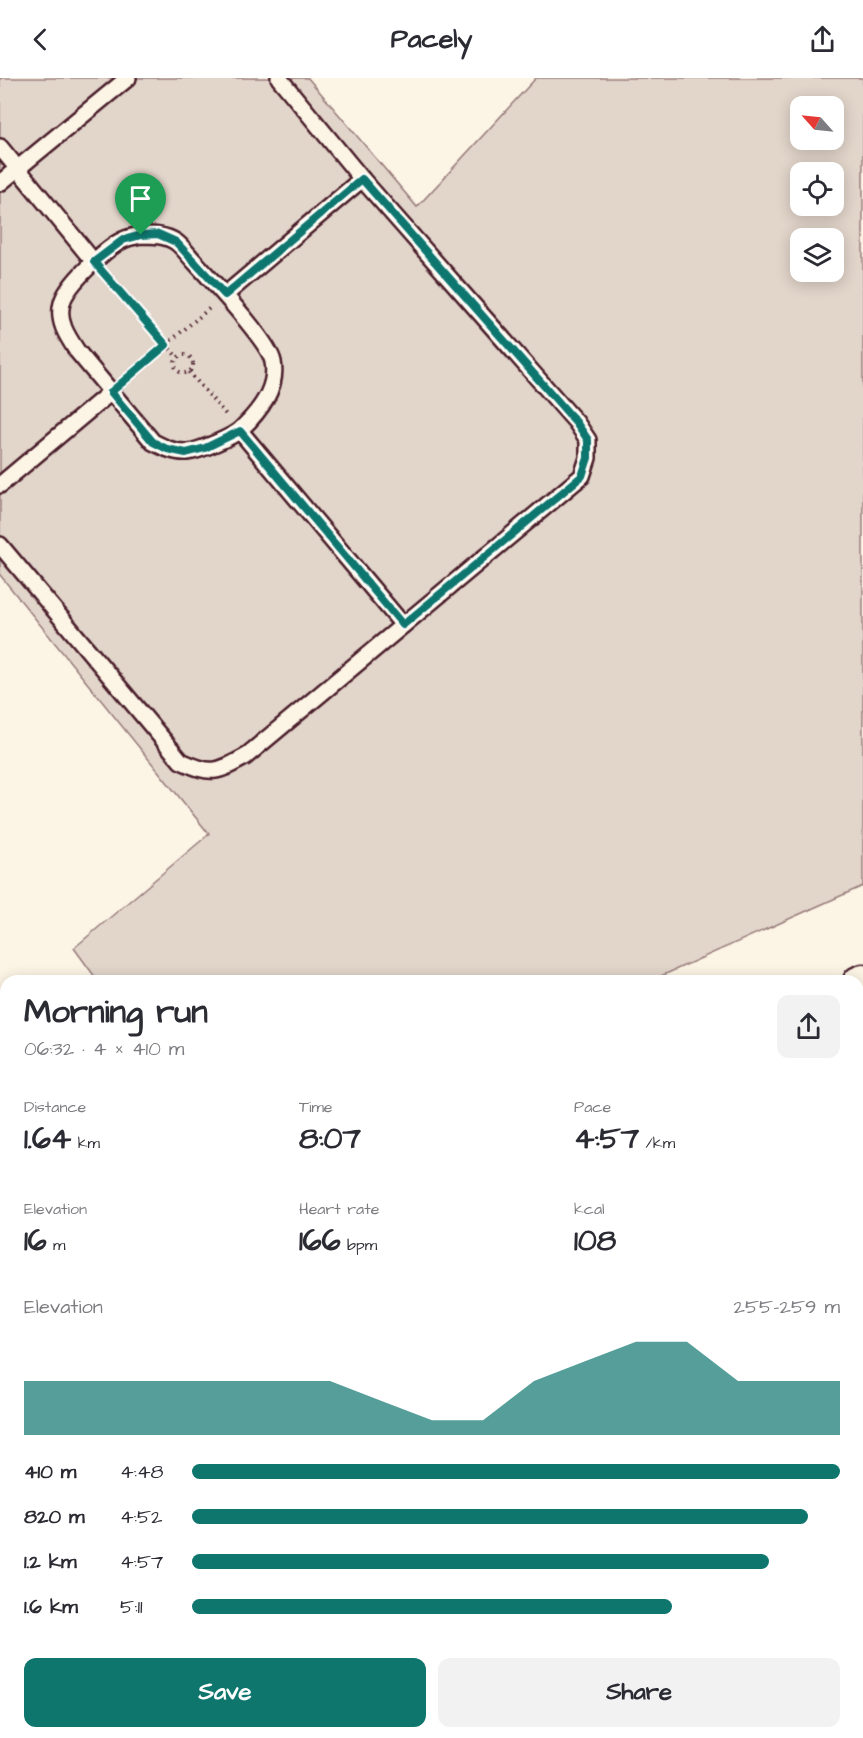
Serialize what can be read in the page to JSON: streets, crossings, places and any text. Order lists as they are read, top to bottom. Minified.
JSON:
{"north":"top left","page":{"header":"Pacely","heading":["Morning run","06:32 · 4 × 410 m"],"stats":[["Distance","1.64 km"],["Time","8:07"],["Pace","4:57 /km"],["Elevation","16 m"],["Heart rate","166 bpm"],["kcal","108"]],"chart":["Elevation","255–259 m"],"list":[{"name":"410 m","note":"4:48"},{"name":"820 m","note":"4:52"},{"name":"1.2 km","note":"4:57"},{"name":"1.6 km","note":"5:11"}],"buttons":["Save","Share"]}}
